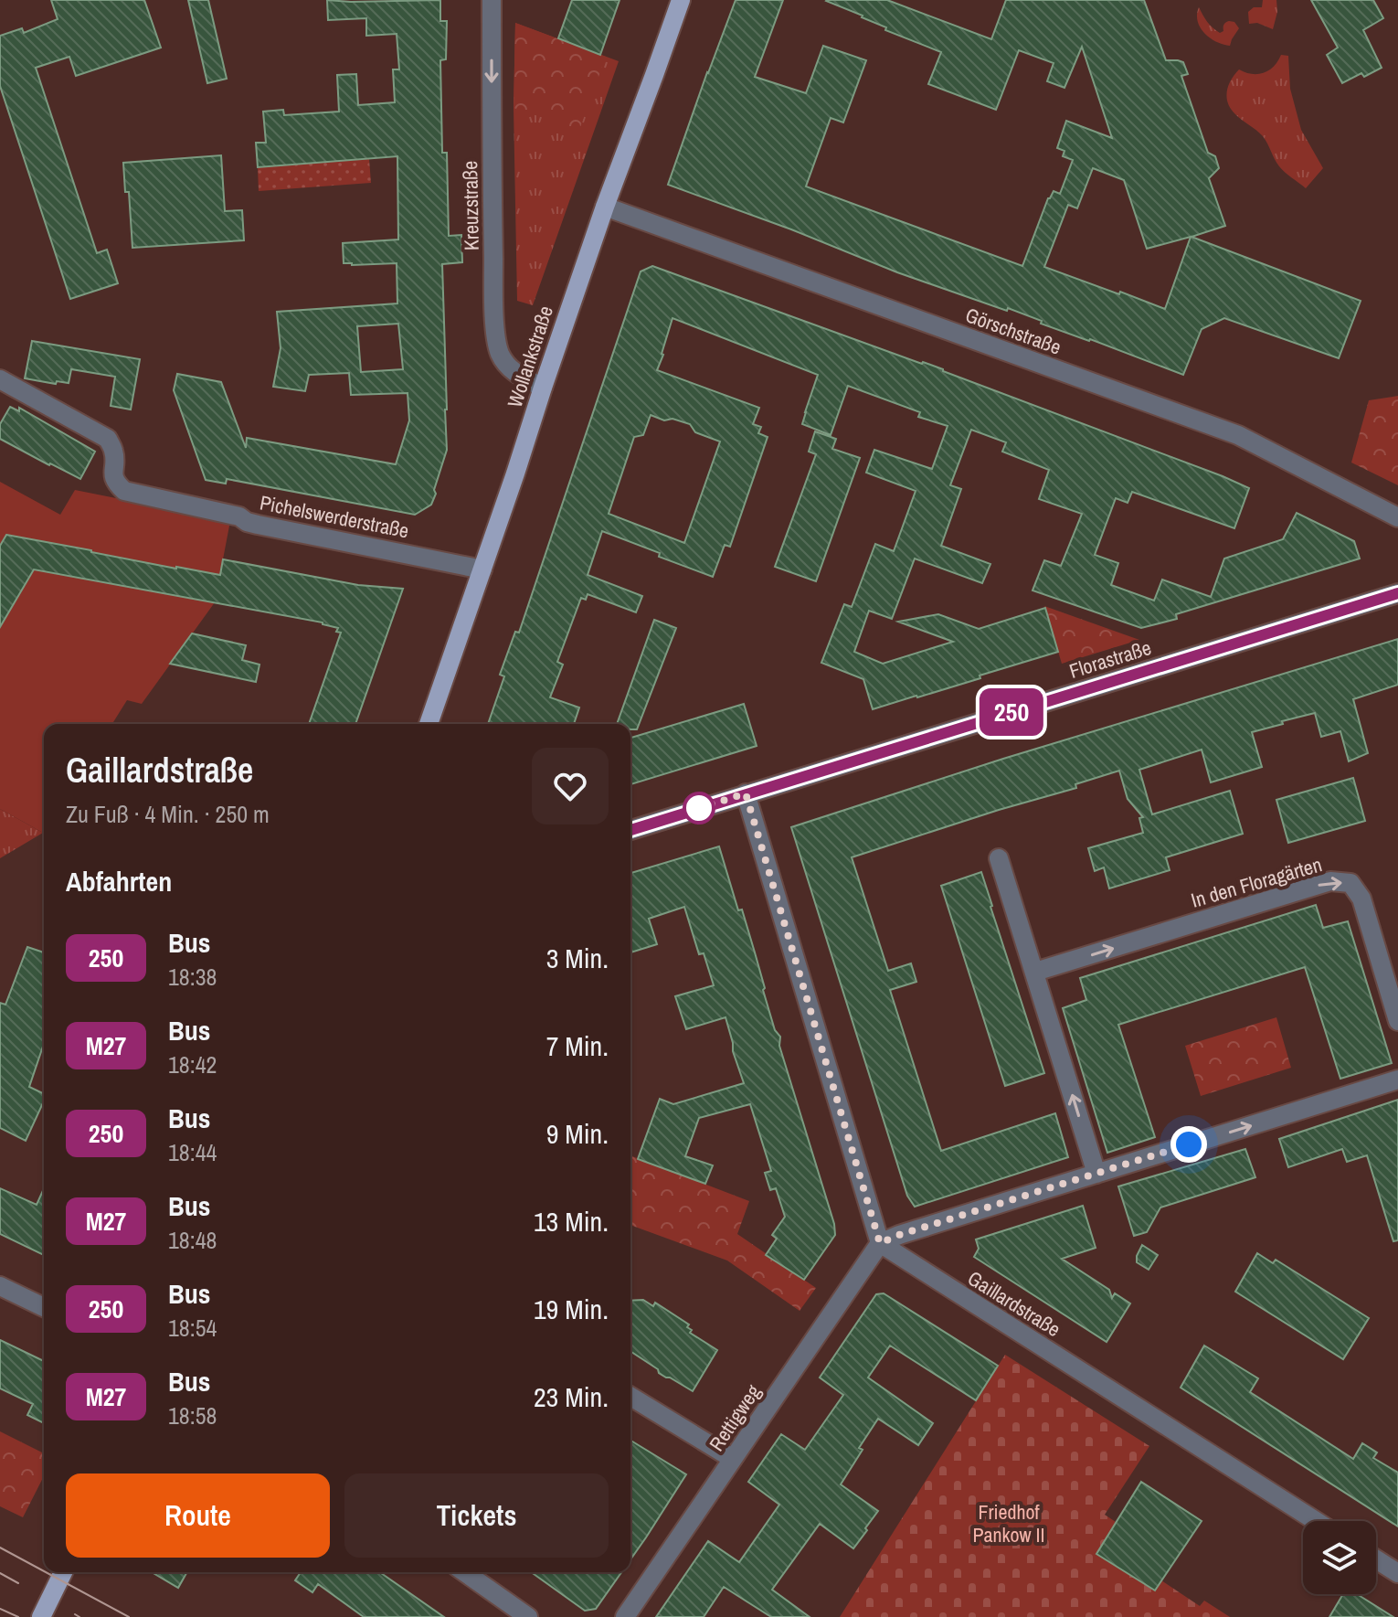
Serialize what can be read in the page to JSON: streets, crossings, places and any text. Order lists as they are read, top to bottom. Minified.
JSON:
{"streets":{"main road":["Wollankstraße"],"street":["Kreuzstraße","Görschstraße","Pichelswerderstraße","Florastraße","In den Floragärten","Gaillardstraße","Rettigweg"]},"crossings":[["Kreuzstraße","Wollankstraße"],["Görschstraße","Wollankstraße"],["Wollankstraße","Pichelswerderstraße"],["Gaillardstraße","Rettigweg"]],"one_way":["Kreuzstraße"],"parks":["Friedhof Pankow II"],"lines":["bus line 250"],"page":{"on_map":"250","heading":[["Gaillardstraße","Zu Fuß · 4 Min. · 250 m"],"Abfahrten"],"list":[{"mark":"250","name":"Bus","note":"18:38","value":"3 Min."},{"mark":"M27","name":"Bus","note":"18:42","value":"7 Min."},{"mark":"250","name":"Bus","note":"18:44","value":"9 Min."},{"mark":"M27","name":"Bus","note":"18:48","value":"13 Min."},{"mark":"250","name":"Bus","note":"18:54","value":"19 Min."},{"mark":"M27","name":"Bus","note":"18:58","value":"23 Min."}],"buttons":["Route","Tickets"]}}
